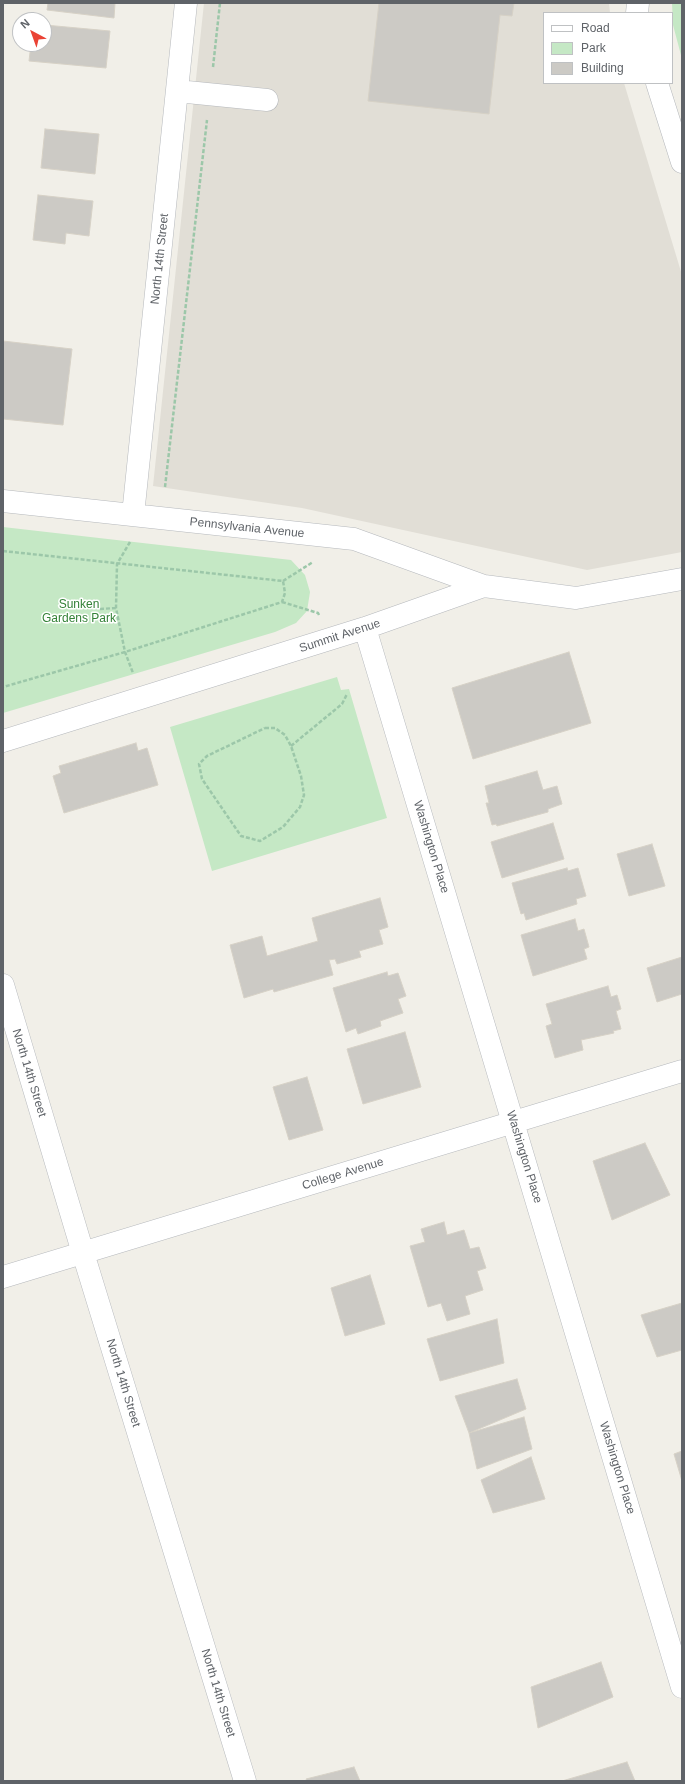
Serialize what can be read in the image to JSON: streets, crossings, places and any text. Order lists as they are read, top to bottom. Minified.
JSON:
{"streets":{"street":["North 14th Street","Pennsylvania Avenue","Summit Avenue","Washington Place","College Avenue"]},"crossings":[["North 14th Street","Pennsylvania Avenue"],["North 14th Street","College Avenue"],["Pennsylvania Avenue","Summit Avenue"],["Summit Avenue","Washington Place"],["Washington Place","College Avenue"]],"parks":["Sunken Gardens Park"],"legend":["Road","Park","Building"],"north":"top left"}
